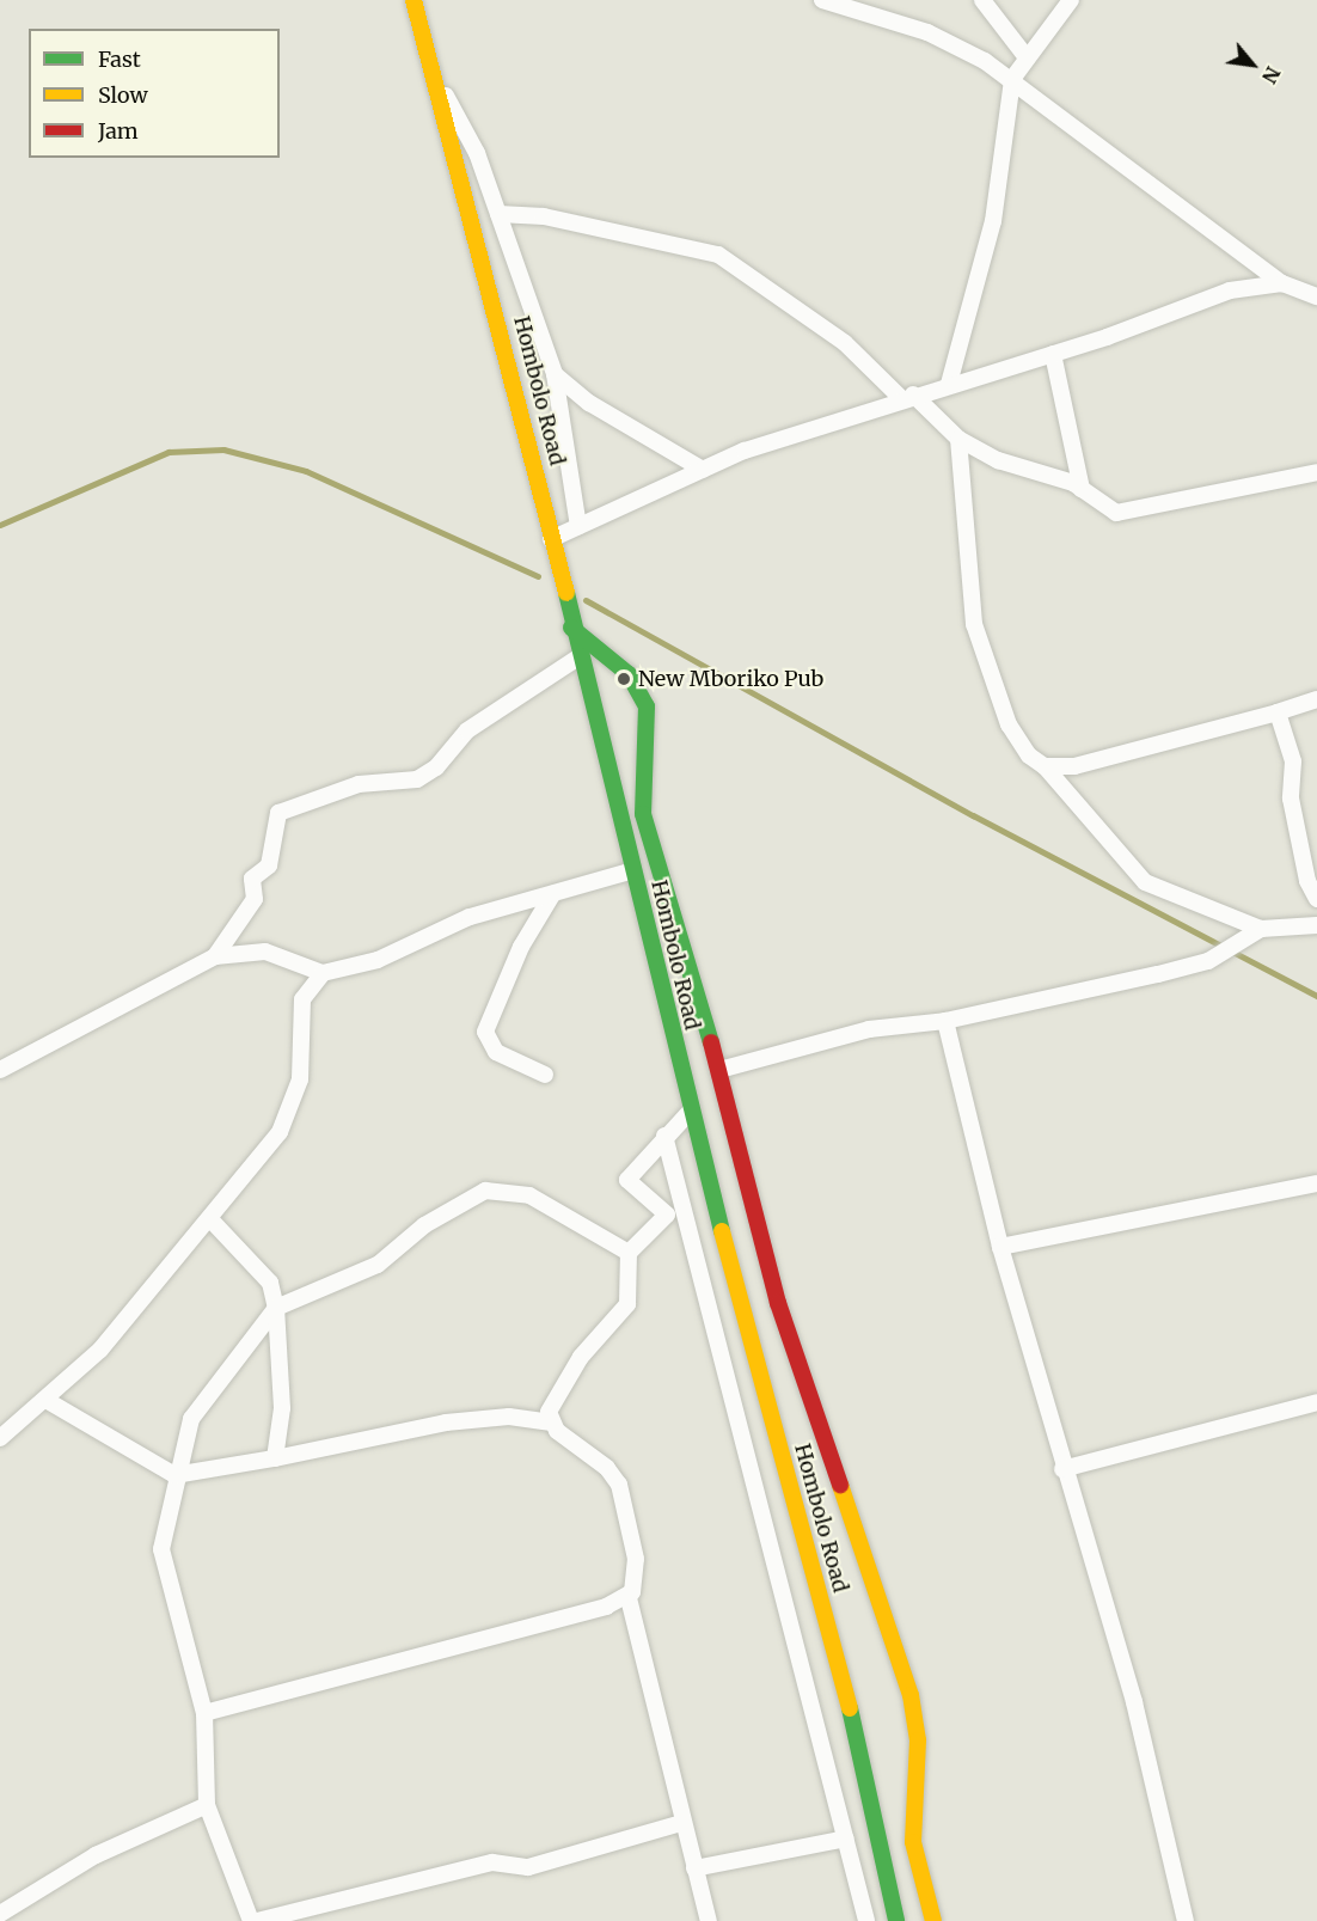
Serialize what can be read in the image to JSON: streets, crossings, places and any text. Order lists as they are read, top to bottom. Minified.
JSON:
{"streets":{"street":["Hombolo Road"]},"places":["New Mboriko Pub"],"legend":["Fast","Slow","Jam"],"north":"bottom right"}
